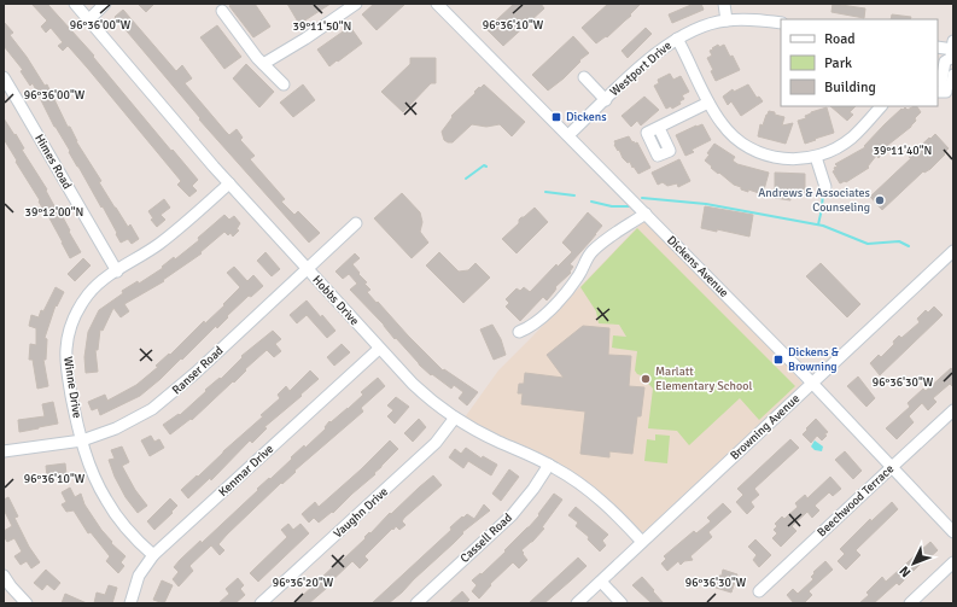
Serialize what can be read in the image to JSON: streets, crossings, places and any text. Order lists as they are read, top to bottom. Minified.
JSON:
{"streets":{"street":["Westport Drive","Himes Road","Dickens Avenue","Hobbs Drive","Ranser Road","Winne Drive","Browning Avenue","Kenmar Drive","Beechwood Terrace","Vaughn Drive","Cassell Road"]},"crossings":[["Westport Drive","Dickens Avenue"],["Himes Road","Winne Drive"],["Dickens Avenue","Browning Avenue"],["Dickens Avenue","Beechwood Terrace"],["Hobbs Drive","Ranser Road"],["Hobbs Drive","Winne Drive"],["Hobbs Drive","Browning Avenue"],["Hobbs Drive","Kenmar Drive"],["Hobbs Drive","Vaughn Drive"],["Hobbs Drive","Cassell Road"],["Ranser Road","Winne Drive"],["Winne Drive","Kenmar Drive"]],"places":{"transit":["Dickens","Dickens & Browning"],"other":["Andrews & Associates Counseling","Marlatt Elementary School"]},"legend":["Road","Park","Building"],"north":"bottom left","coordinates":["96°36'00\"W","96°36'10\"W","39°11'50\"N","39°11'40\"N","39°12'00\"N","96°36'30\"W","96°36'20\"W"]}
